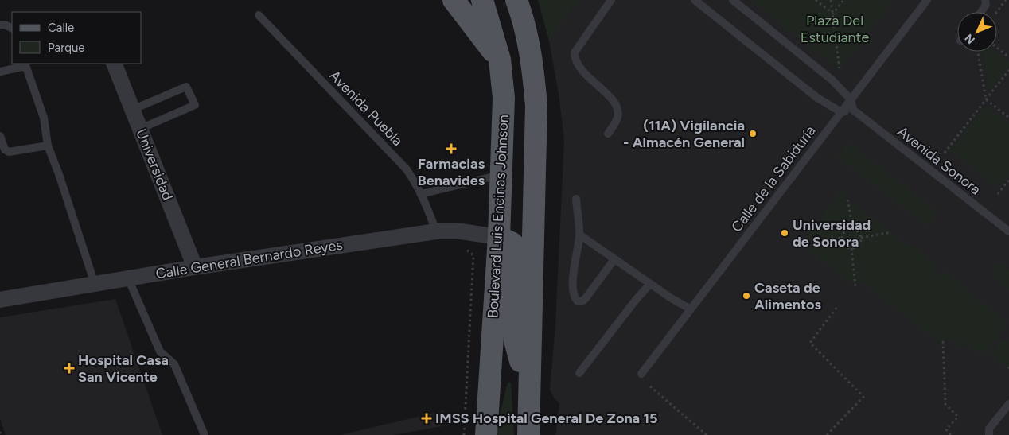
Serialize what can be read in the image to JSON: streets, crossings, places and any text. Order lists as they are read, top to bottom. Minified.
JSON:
{"streets":{"main road":["Boulevard Luis Encinas Johnson"],"street":["Universidad","Calle General Bernardo Reyes"],"lane":["Avenida Puebla","Avenida Sonora","Calle de la Sabiduría"]},"crossings":[["Avenida Puebla","Calle General Bernardo Reyes"],["Universidad","Calle General Bernardo Reyes"],["Boulevard Luis Encinas Johnson","Calle General Bernardo Reyes"]],"parks":["Plaza Del Estudiante"],"places":{"other":["(11A) Vigilancia - Almacén General","Universidad de Sonora","Caseta de Alimentos"],"health":["Farmacias Benavides","Hospital Casa San Vicente","IMSS Hospital General De Zona 15"]},"legend":["Calle","Parque"],"north":"bottom left"}
